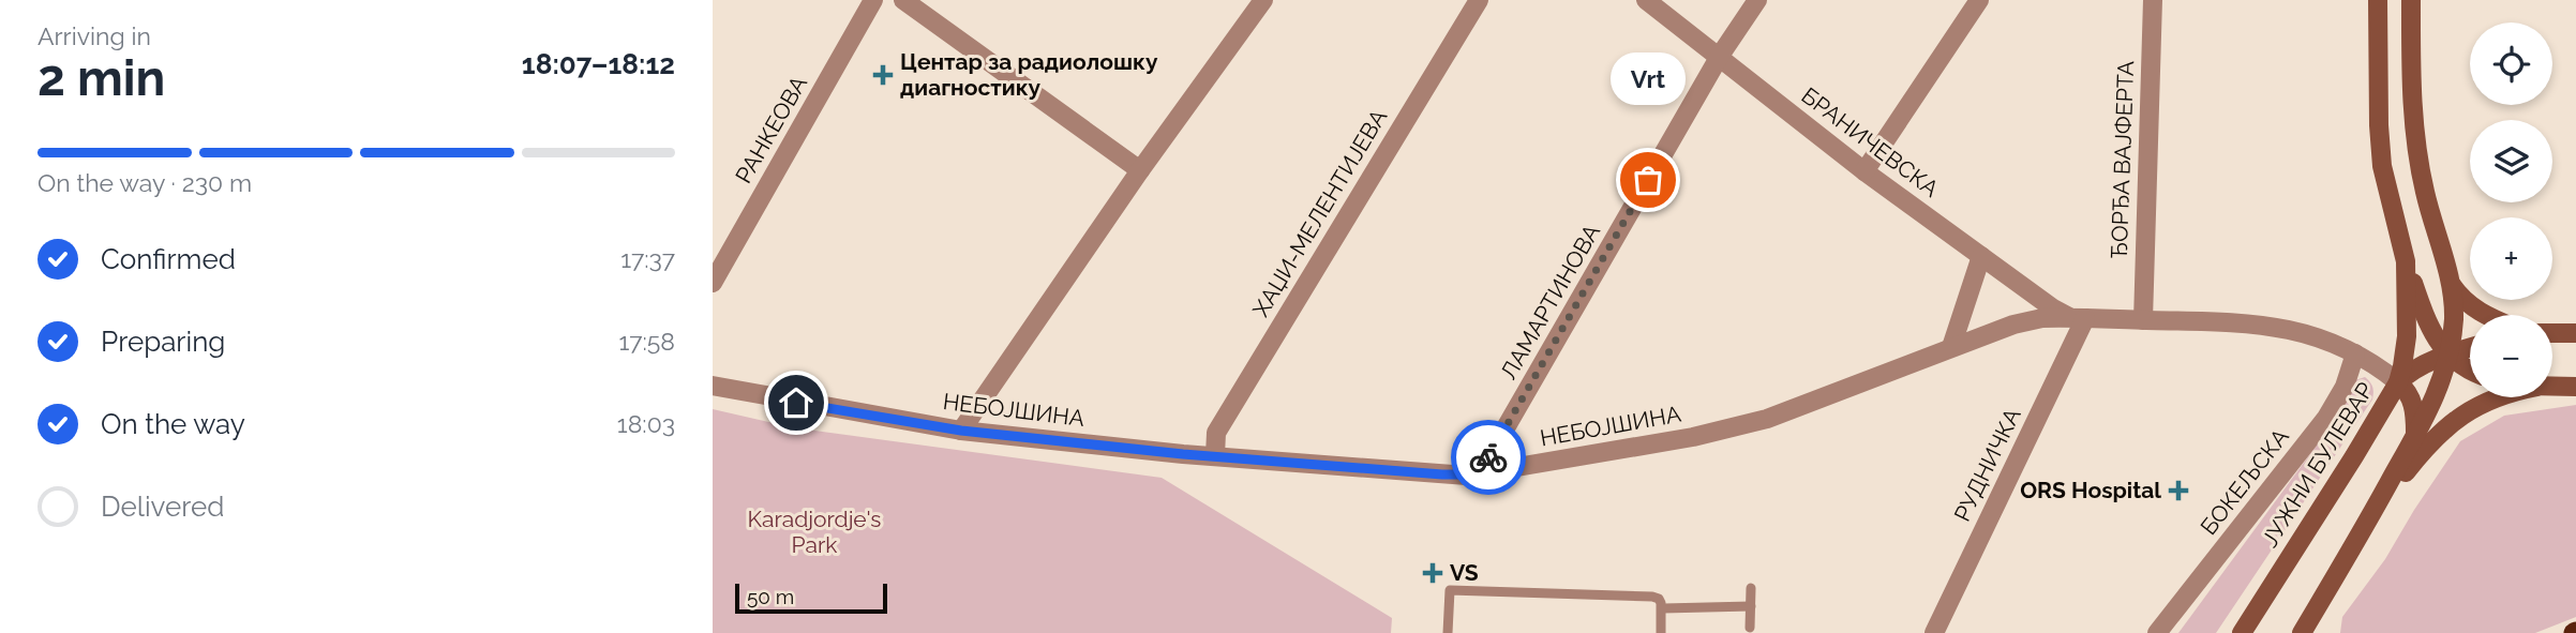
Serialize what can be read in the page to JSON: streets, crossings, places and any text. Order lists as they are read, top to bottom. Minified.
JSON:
{"streets":{"main road":["ЈУЖНИ БУЛЕВАР"],"street":["РАНКЕОВА","БРАНИЧЕВСКА","ЂОРЂА ВАЈФЕРТА","ХАЏИ-МЕЛЕНТИЈЕВА","ЛАМАРТИНОВА","НЕБОЈШИНА","РУДНИЧКА","БОКЕЉСКА"]},"crossings":[["БРАНИЧЕВСКА","ЛАМАРТИНОВА"],["БРАНИЧЕВСКА","НЕБОЈШИНА"],["БРАНИЧЕВСКА","РУДНИЧКА"],["ЂОРЂА ВАЈФЕРТА","НЕБОЈШИНА"],["ХАЏИ-МЕЛЕНТИЈЕВА","НЕБОЈШИНА"],["ЛАМАРТИНОВА","НЕБОЈШИНА"],["НЕБОЈШИНА","РУДНИЧКА"],["НЕБОЈШИНА","ЈУЖНИ БУЛЕВАР"],["НЕБОЈШИНА","БОКЕЉСКА"]],"parks":["Karadjordje's Park"],"places":{"health":["Центар за радиолошку диагностику","ORS Hospital","VS"],"other":["Vrt"]},"scale_bar":"50 m","page":{"heading":["2 min","Arriving in","18:07–18:12"],"map_buttons":["+","−"],"bubble":"Vrt","bar":"On the way · 230 m","list":[["Confirmed","17:37"],["Preparing","17:58"],["On the way","18:03"],"Delivered"],"scale":"50 m"}}
